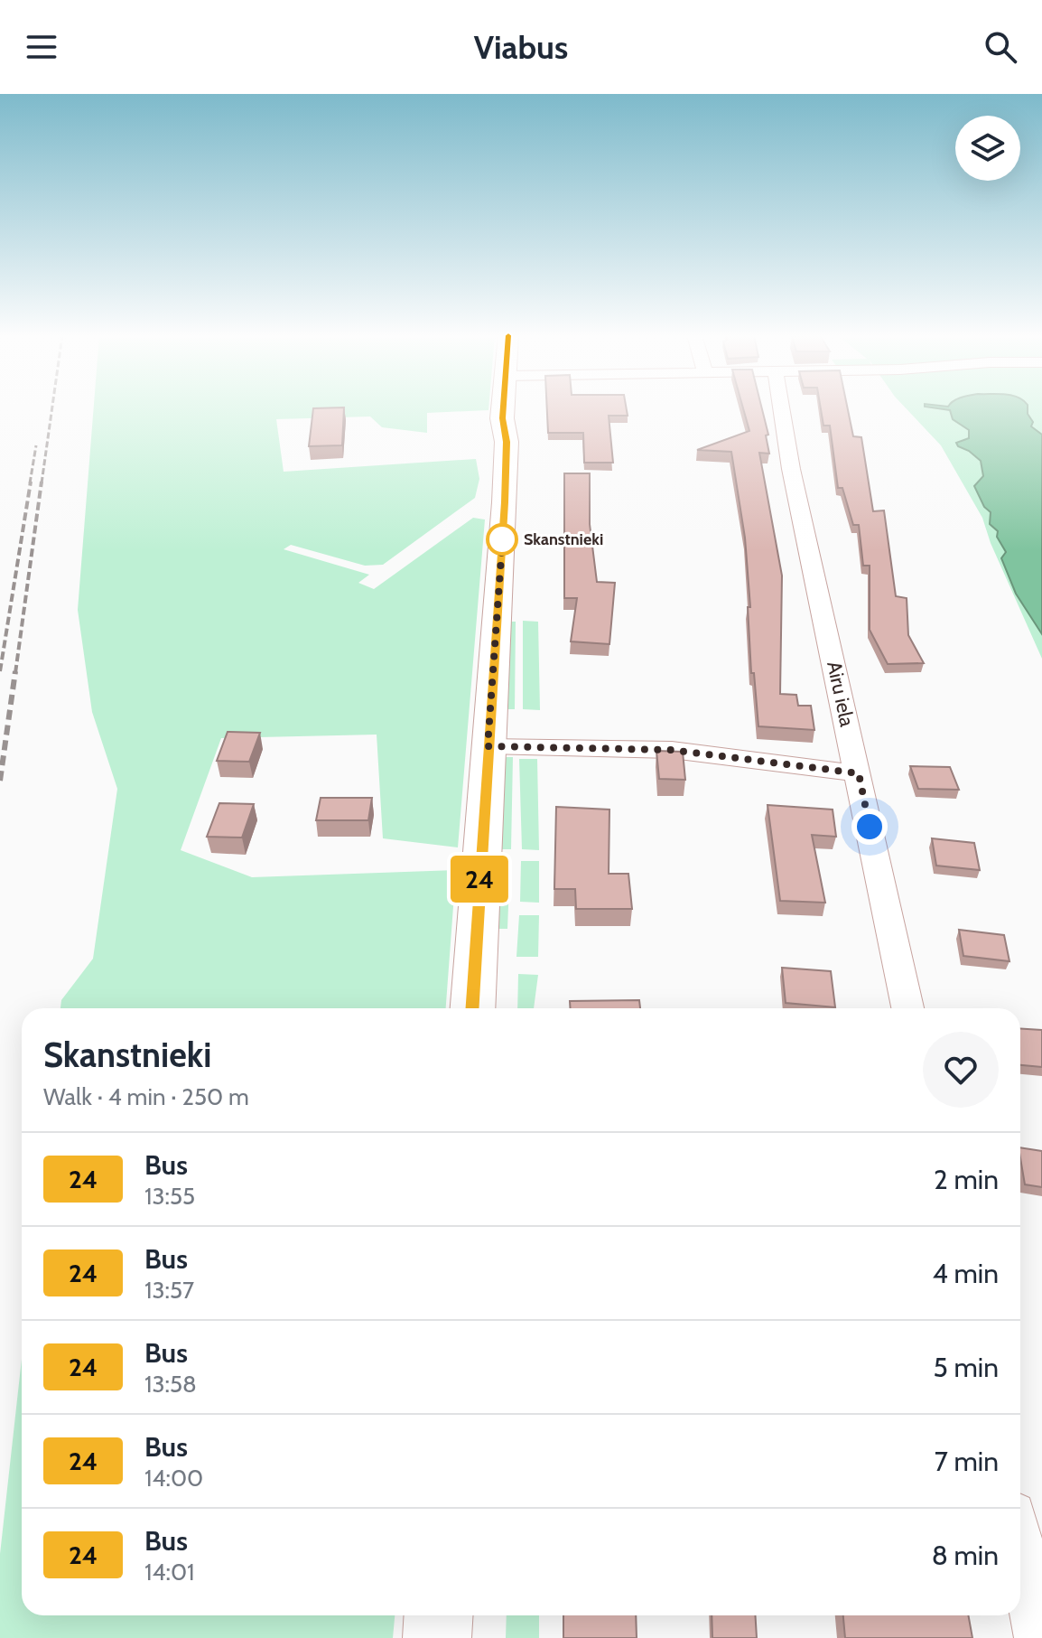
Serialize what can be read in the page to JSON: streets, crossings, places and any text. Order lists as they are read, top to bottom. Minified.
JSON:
{"streets":{"street":["Airu iela"]},"places":["Skanstnieki"],"lines":["bus line 24"],"page":{"header":"Viabus","on_map":"24","heading":["Skanstnieki","Walk · 4 min · 250 m"],"list":[{"mark":"24","name":"Bus","note":"13:55","value":"2 min"},{"mark":"24","name":"Bus","note":"13:57","value":"4 min"},{"mark":"24","name":"Bus","note":"13:58","value":"5 min"},{"mark":"24","name":"Bus","note":"14:00","value":"7 min"},{"mark":"24","name":"Bus","note":"14:01","value":"8 min"}]}}
